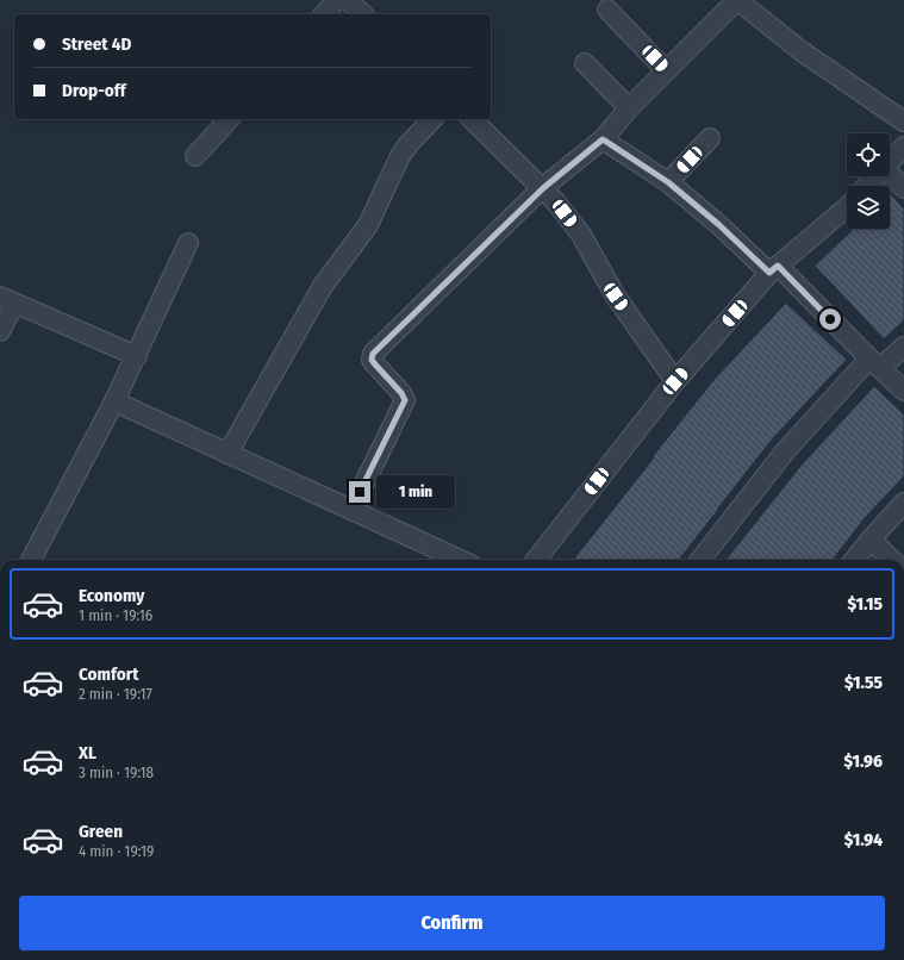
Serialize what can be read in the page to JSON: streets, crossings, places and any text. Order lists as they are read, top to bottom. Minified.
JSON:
{"page":{"banner":["Street 4D","Drop-off"],"bubble":"1 min","list":[{"name":"Economy","note":"1 min · 19:16","value":"$1.15"},{"name":"Comfort","note":"2 min · 19:17","value":"$1.55"},{"name":"XL","note":"3 min · 19:18","value":"$1.96"},{"name":"Green","note":"4 min · 19:19","value":"$1.94"}],"buttons":"Confirm"}}
